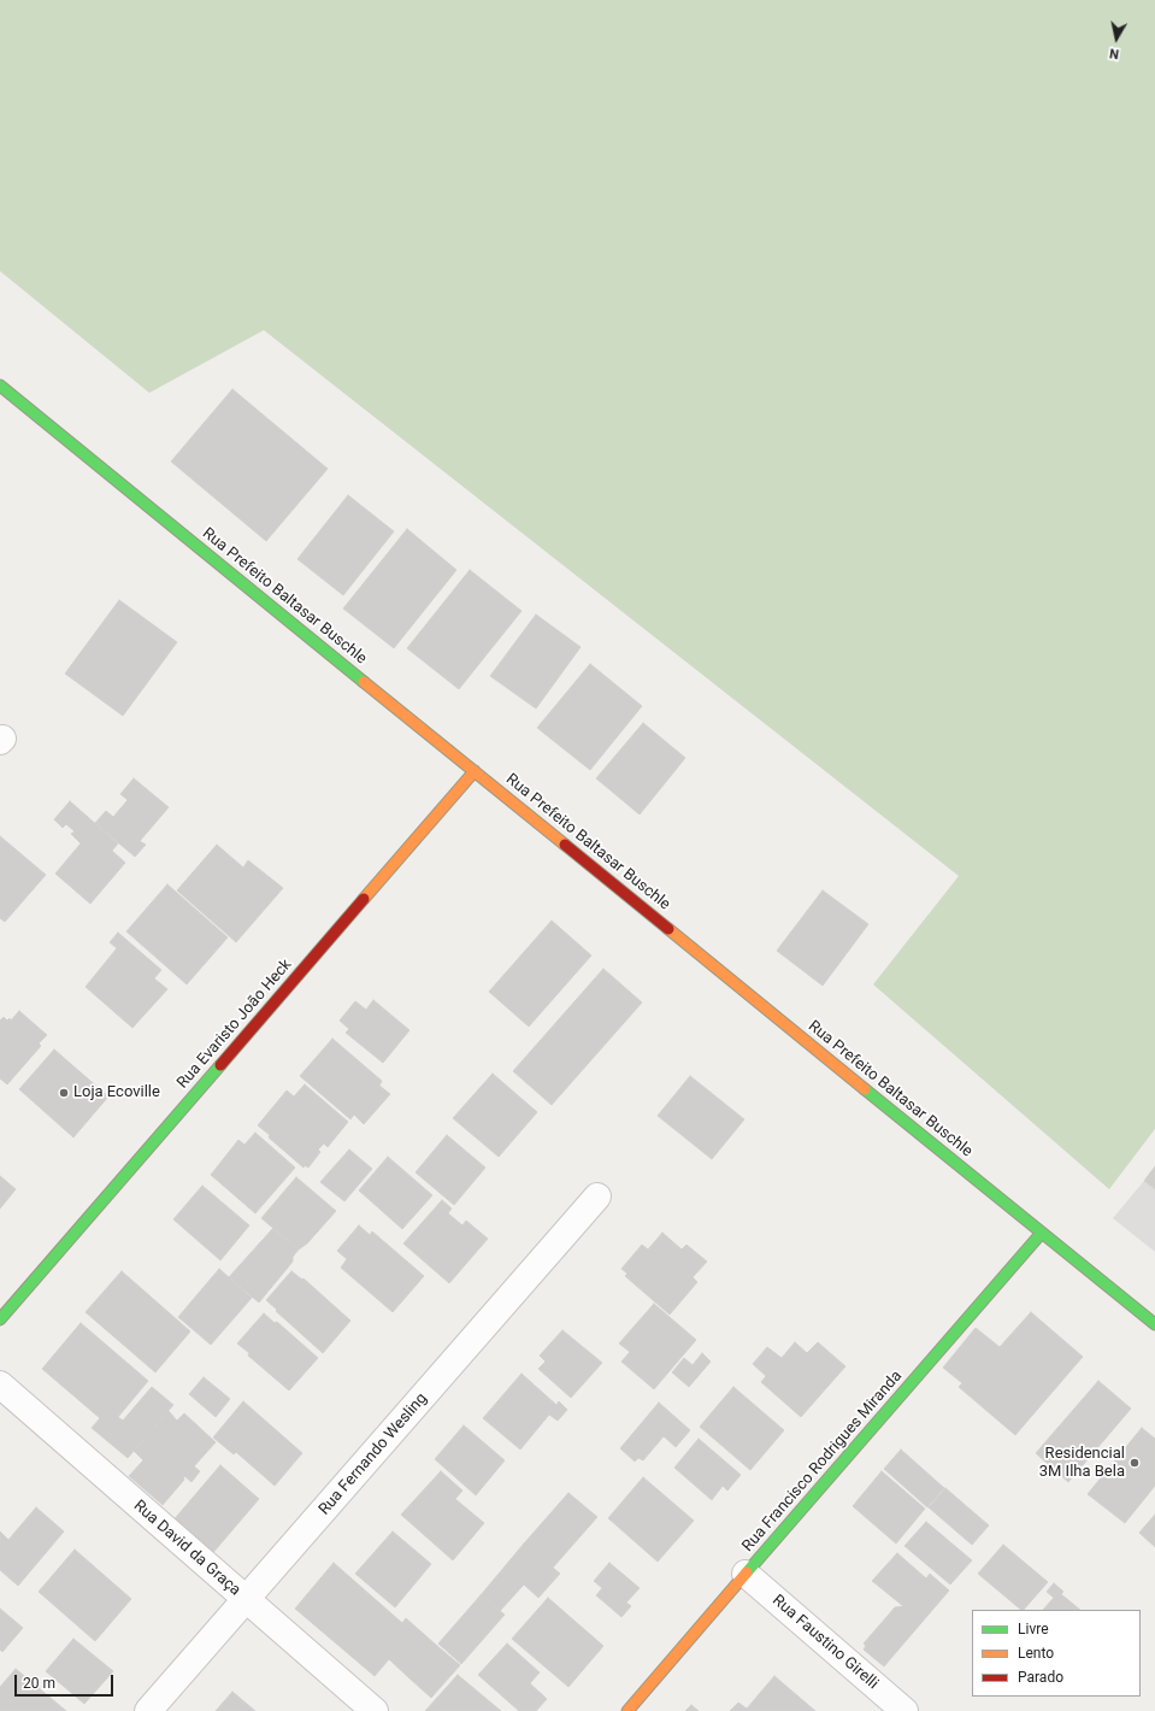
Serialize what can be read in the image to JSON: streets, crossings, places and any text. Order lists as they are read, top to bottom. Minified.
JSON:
{"streets":{"main road":["Rua Prefeito Baltasar Buschle","Rua Evaristo João Heck","Rua Francisco Rodrigues Miranda"],"street":["Rua Fernando Wesling","Rua David da Graça","Rua Faustino Girelli"]},"crossings":[["Rua Prefeito Baltasar Buschle","Rua Evaristo João Heck"],["Rua Prefeito Baltasar Buschle","Rua Francisco Rodrigues Miranda"],["Rua Fernando Wesling","Rua David da Graça"],["Rua Francisco Rodrigues Miranda","Rua Faustino Girelli"]],"places":["Loja Ecoville","Residencial 3M Ilha Bela"],"legend":["Livre","Lento","Parado"],"scale_bar":"20 m","north":"bottom"}
